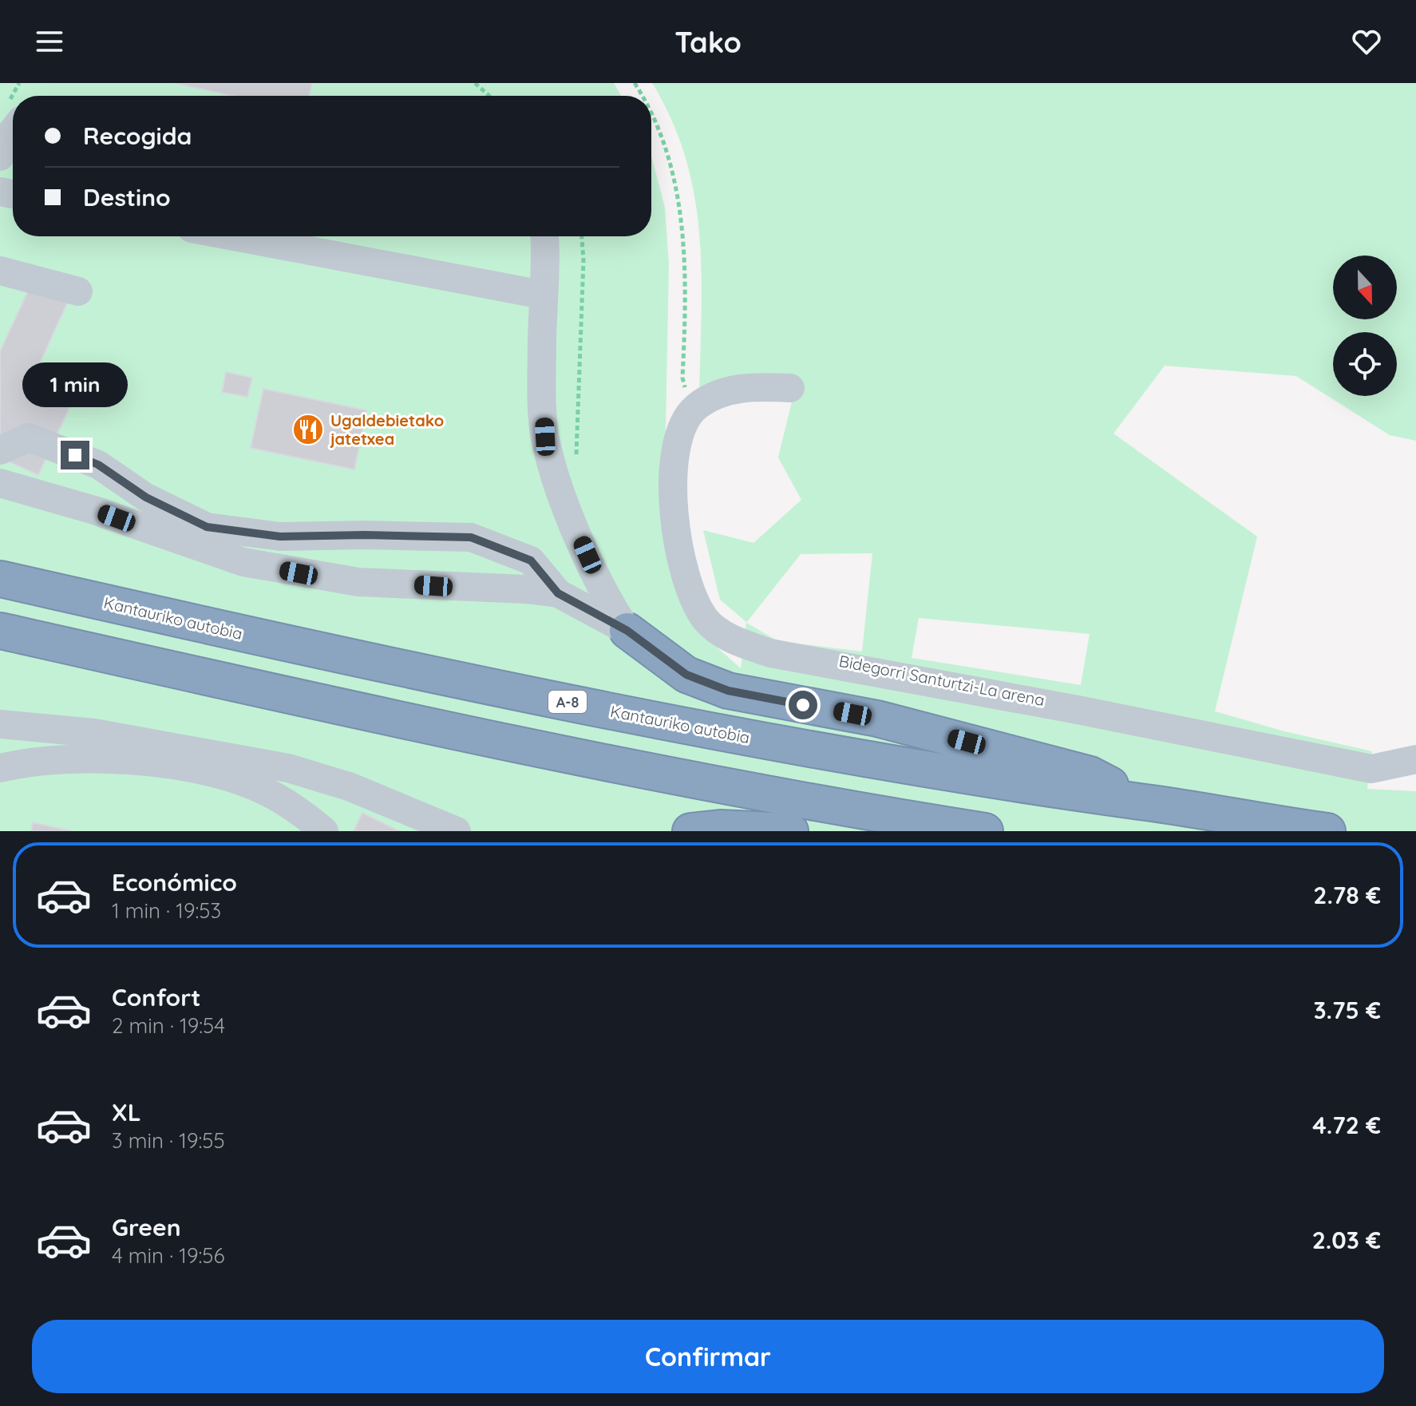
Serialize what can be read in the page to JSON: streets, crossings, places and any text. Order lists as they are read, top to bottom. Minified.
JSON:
{"streets":{"highway":["Kantauriko autobia","A-8"]},"places":{"restaurant":["Ugaldebietako jatetxea"]},"north":"bottom","page":{"header":"Tako","banner":["Recogida","Destino"],"bubble":"1 min","list":[{"name":"Económico","note":"1 min · 19:53","value":"2.78 €"},{"name":"Confort","note":"2 min · 19:54","value":"3.75 €"},{"name":"XL","note":"3 min · 19:55","value":"4.72 €"},{"name":"Green","note":"4 min · 19:56","value":"2.03 €"}],"buttons":"Confirmar"}}
